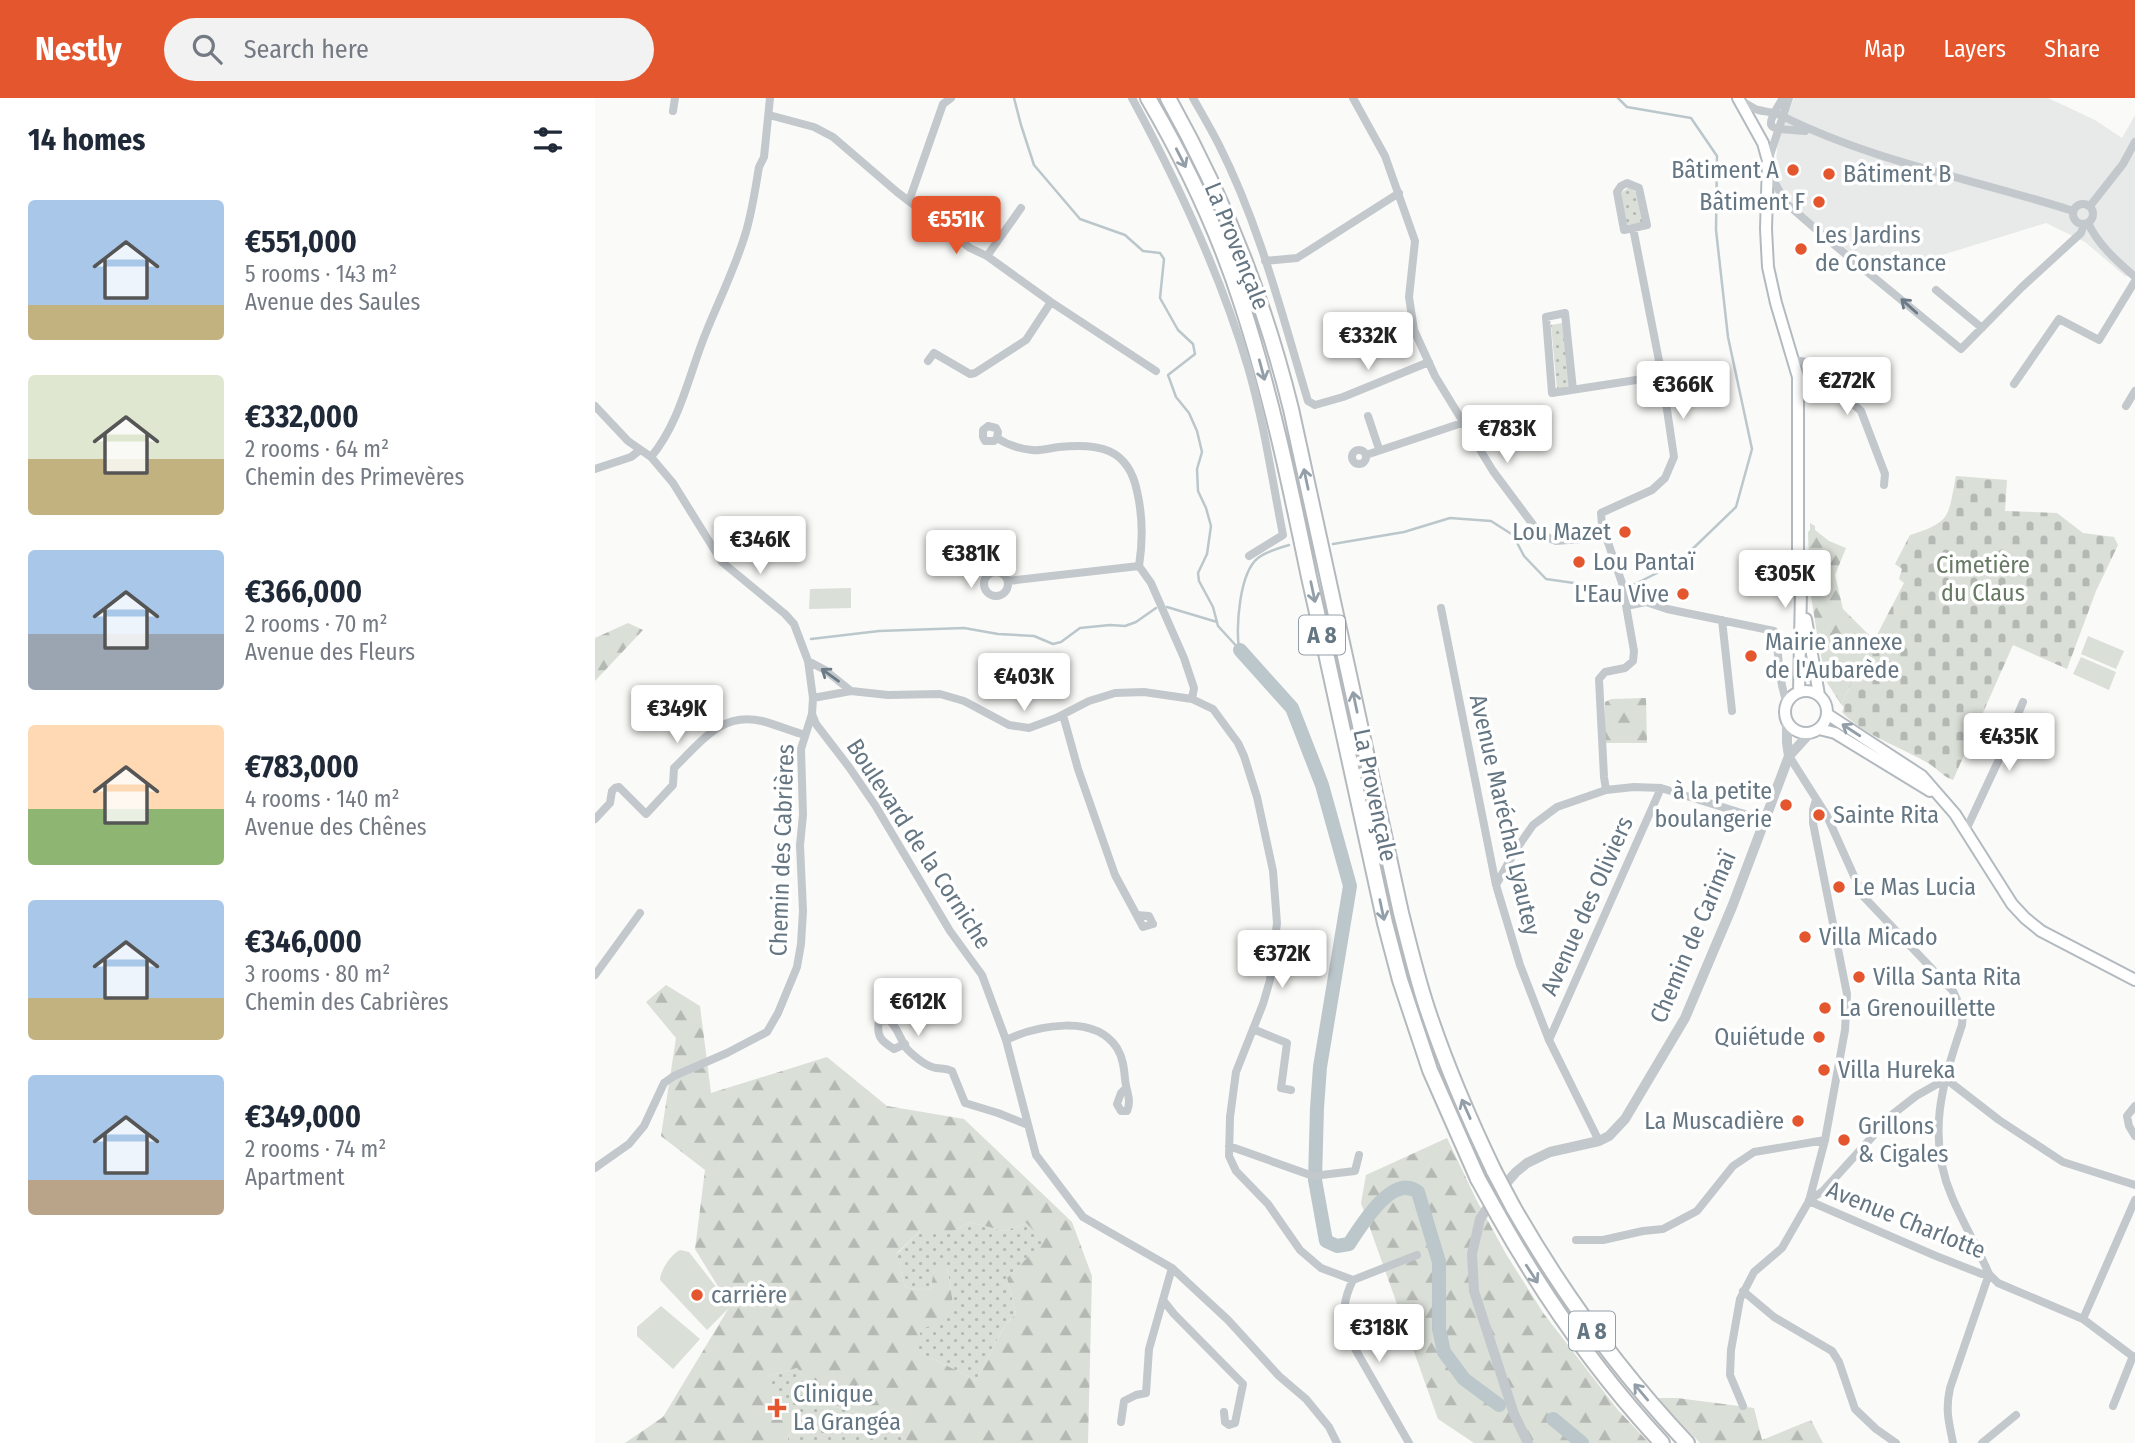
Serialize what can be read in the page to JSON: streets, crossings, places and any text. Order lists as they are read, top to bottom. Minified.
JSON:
{"streets":{"highway":["La Provençale","A 8"],"street":["Avenue Maréchal Lyautey","Boulevard de la Corniche","Chemin des Cabrières","Avenue des Oliviers","Chemin de Carimaï","Avenue Charlotte"]},"crossings":[["Avenue Maréchal Lyautey","Avenue des Oliviers"],["Avenue Maréchal Lyautey","Chemin de Carimaï"],["Boulevard de la Corniche","Chemin des Cabrières"]],"parks":["Cimetière du Claus"],"places":{"other":["Bâtiment A","Bâtiment B","Bâtiment F","Les Jardins de Constance","Lou Mazet","Lou Pantaï","L'Eau Vive","Mairie annexe de l'Aubarède","à la petite boulangerie","Sainte Rita","Le Mas Lucia","Villa Micado","Villa Santa Rita","La Grenouillette","Quiétude","Villa Hureka","La Muscadière","Grillons & Cigales","carrière"],"health":["Clinique La Grangéa"]},"page":{"header":"Nestly","search":"Search here","nav":["Map","Layers","Share"],"heading":"14 homes","list":[{"name":"€551,000","note":"5 rooms · 143 m² · Avenue des Saules"},{"name":"€332,000","note":"2 rooms · 64 m² · Chemin des Primevères"},{"name":"€366,000","note":"2 rooms · 70 m² · Avenue des Fleurs"},{"name":"€783,000","note":"4 rooms · 140 m² · Avenue des Chênes"},{"name":"€346,000","note":"3 rooms · 80 m² · Chemin des Cabrières"},{"name":"€349,000","note":"2 rooms · 74 m² · Apartment"}],"price":["€551K","€332K","€272K","€366K","€783K","€346K","€381K","€305K","€403K","€349K","€435K","€372K","€612K","€318K"]}}
